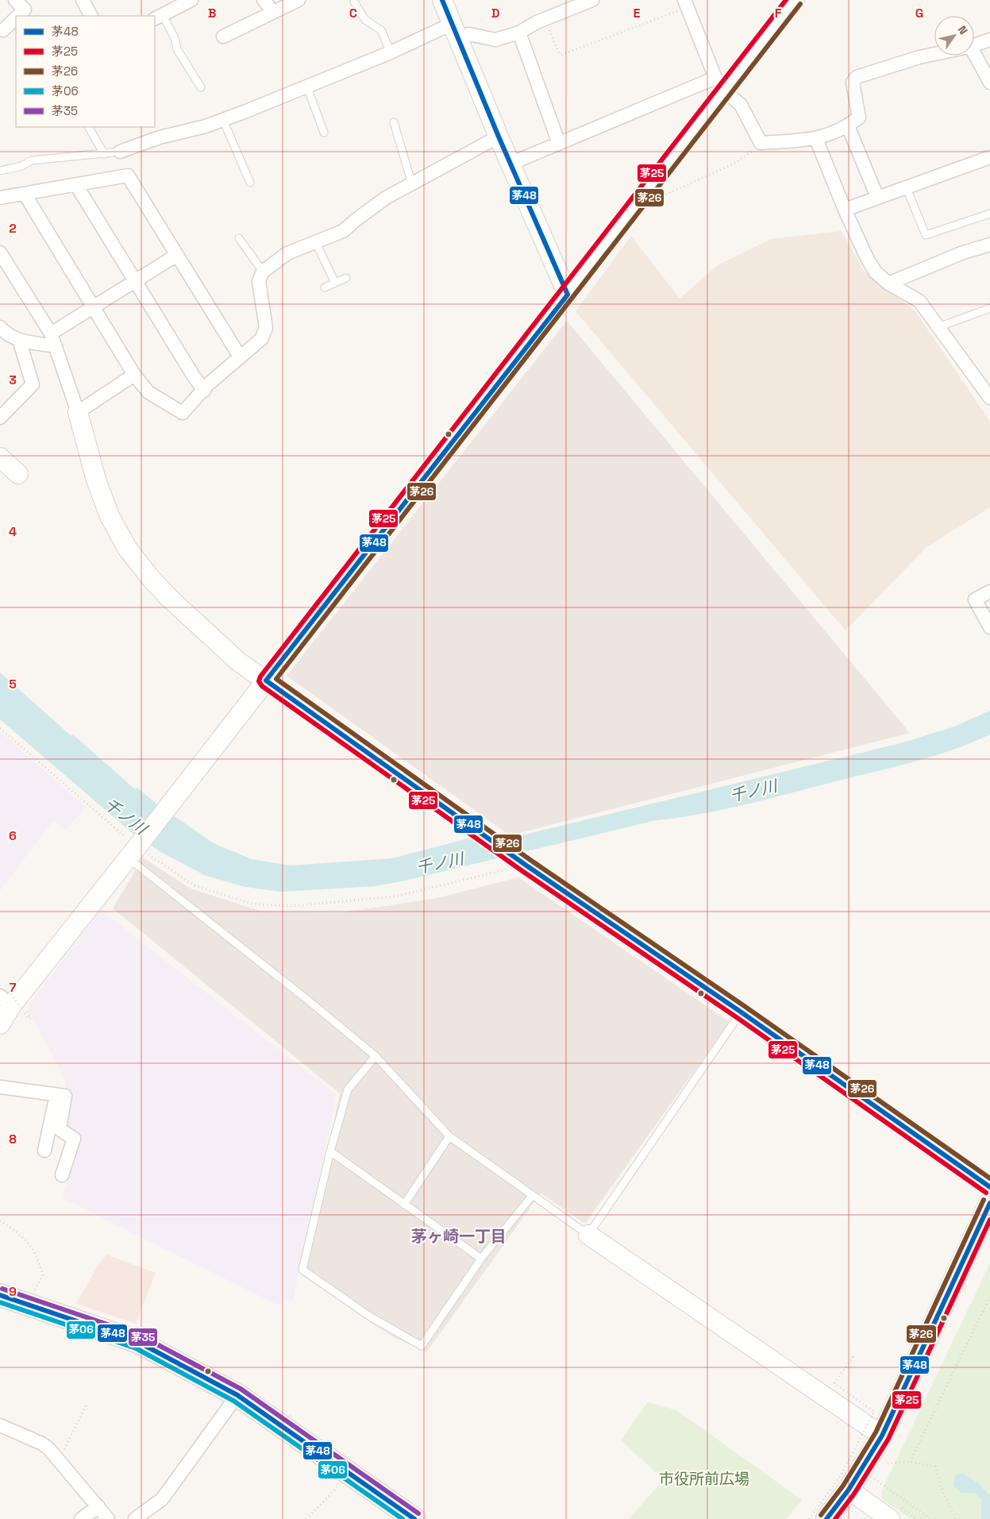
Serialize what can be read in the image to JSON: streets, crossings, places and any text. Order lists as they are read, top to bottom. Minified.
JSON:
{"districts":["茅ヶ崎一丁目"],"water":["千ノ川"],"parks":["市役所前広場"],"lines":["transit line 茅48","transit line 茅25","transit line 茅26","transit line 茅35","transit line 茅06"],"legend":["茅48","茅25","茅26","茅06","茅35"],"north":"top right","grid":{"columns":["B","C","D","E","F","G"],"rows":["2","3","4","5","6","7","8","9"]}}
